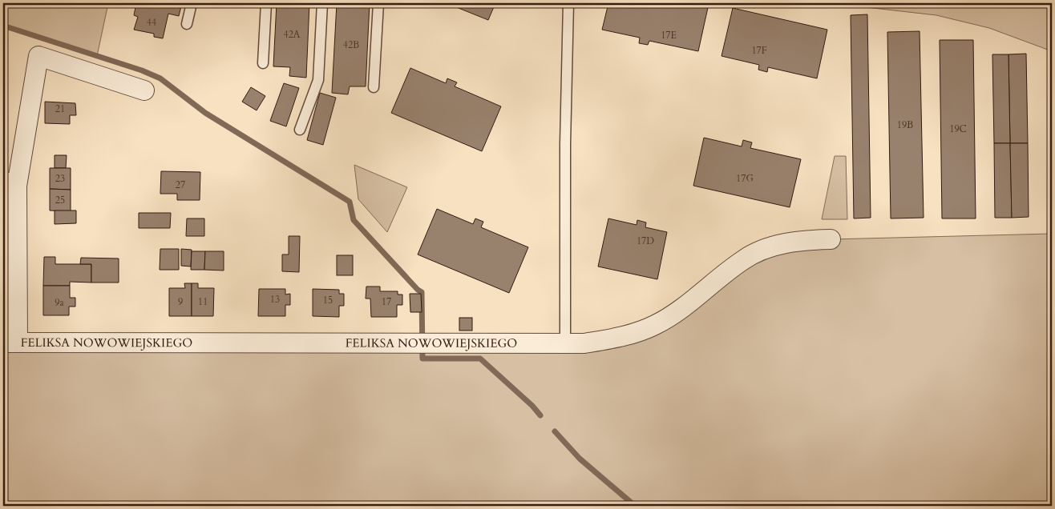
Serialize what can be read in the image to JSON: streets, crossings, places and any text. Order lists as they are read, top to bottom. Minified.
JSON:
{"streets":{"street":["FELIKSA NOWOWIEJSKIEGO"]},"house_numbers":["44","42A","17E","42B","17F","21","19B","19C","23","17G","27","25","17D","13","15","9","11","17","9a"]}
